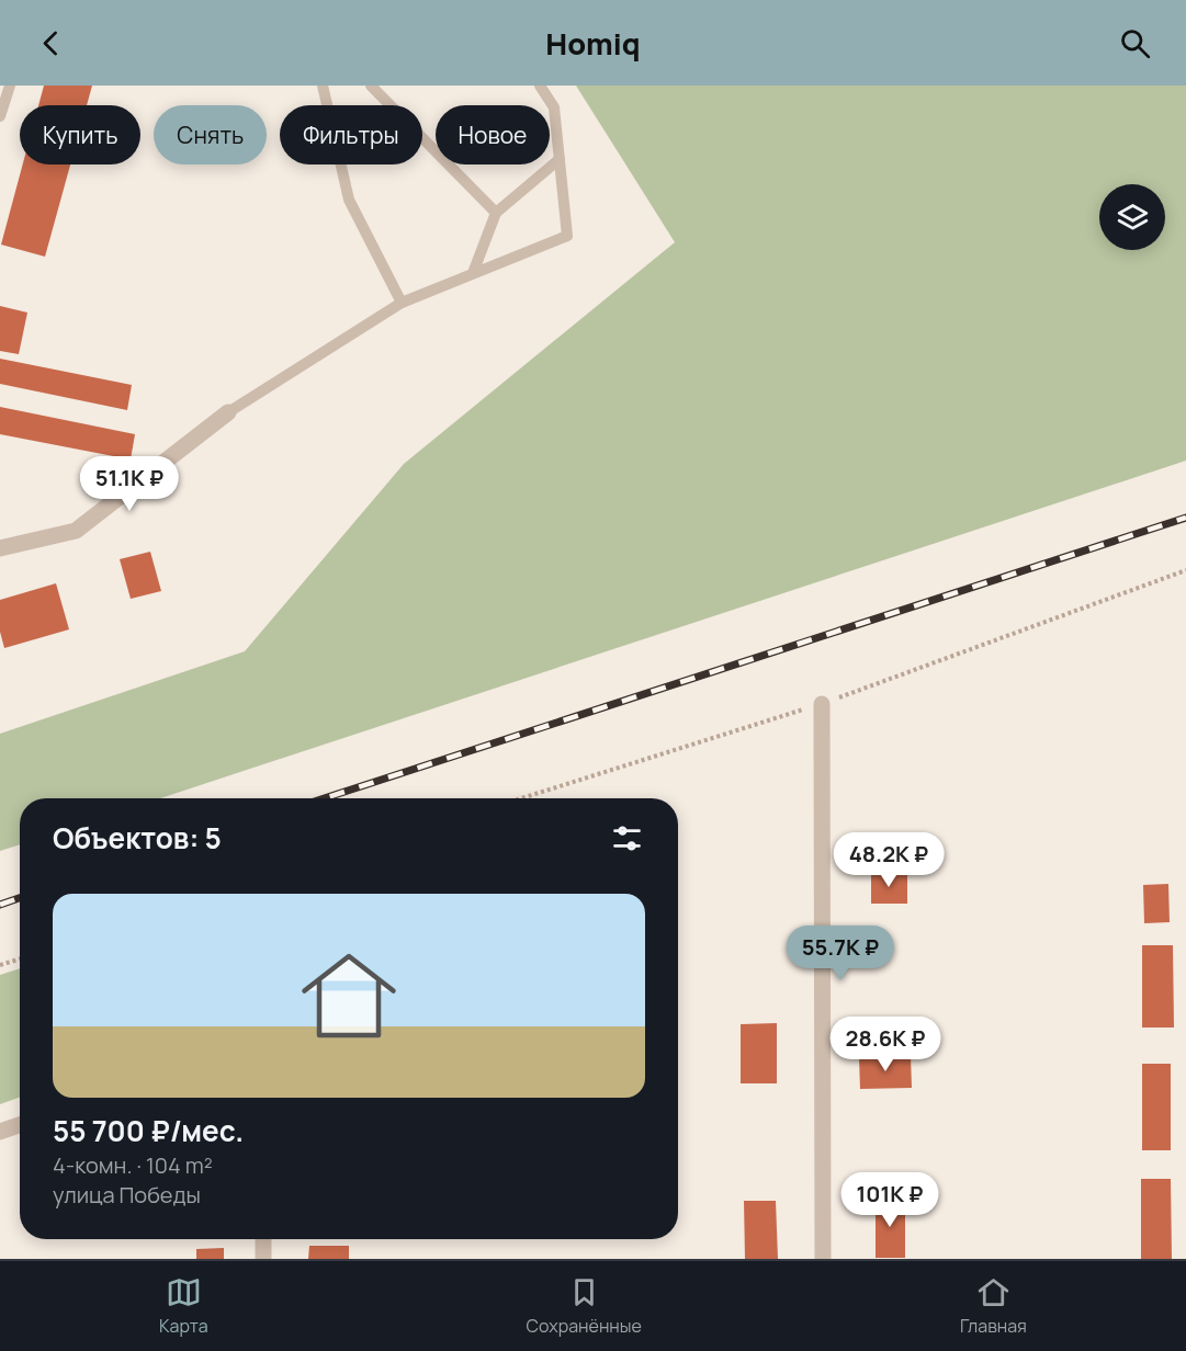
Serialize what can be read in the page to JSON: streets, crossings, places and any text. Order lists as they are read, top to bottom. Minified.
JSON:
{"page":{"header":"Homiq","chip":["Купить","Снять","Фильтры","Новое"],"price":["51.1K ₽","48.2K ₽","55.7K ₽","28.6K ₽","101K ₽"],"heading":"Объектов: 5","list":[{"name":"55 700 ₽/мес.","note":"4-комн. · 104 m² · улица Победы"}],"tabs":["Карта","Сохранённые","Главная"]}}
